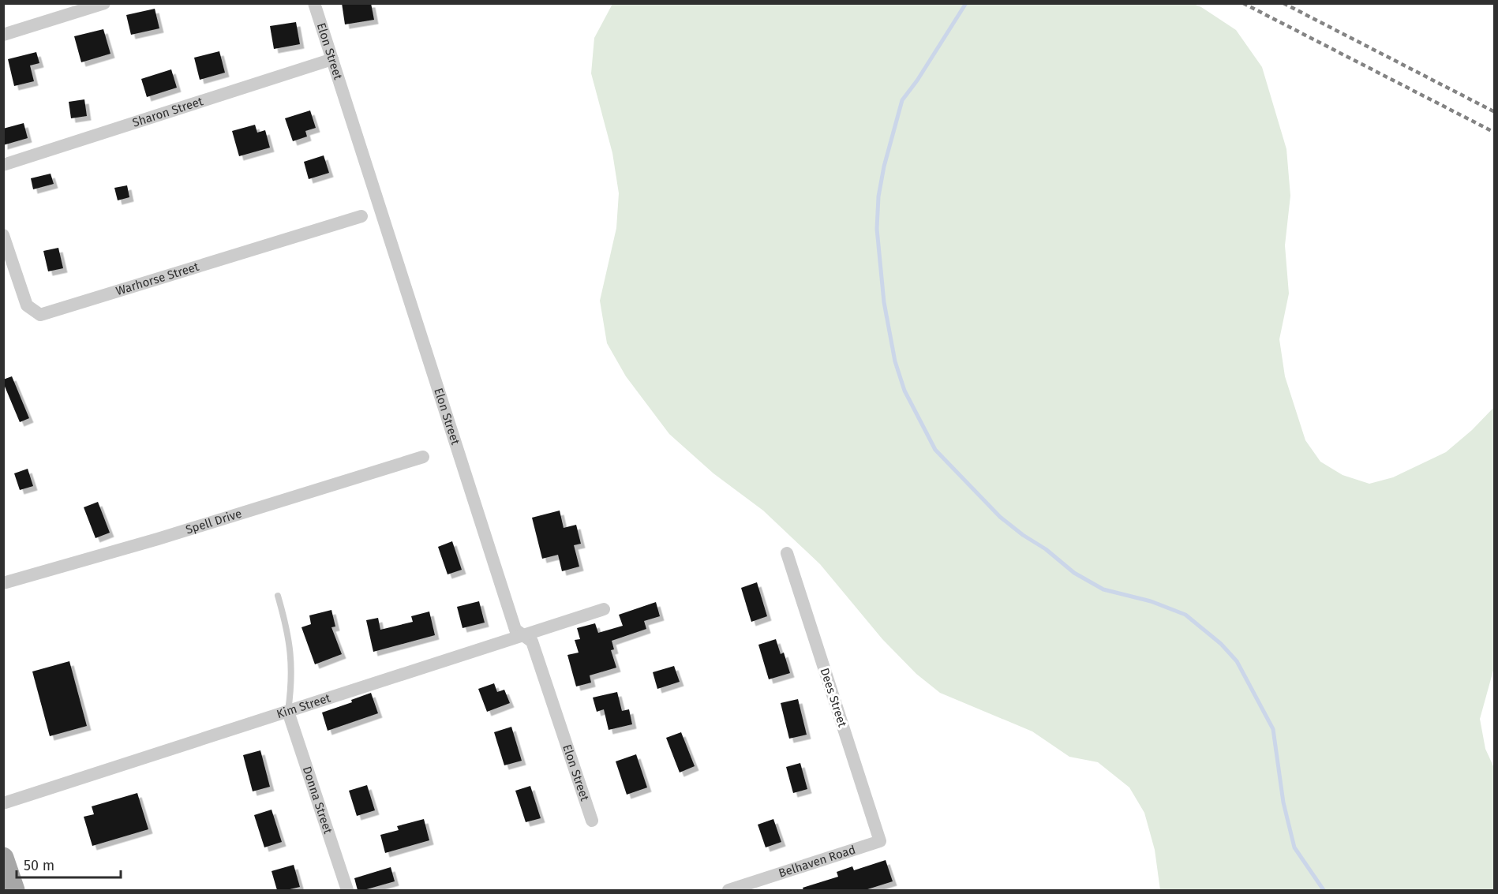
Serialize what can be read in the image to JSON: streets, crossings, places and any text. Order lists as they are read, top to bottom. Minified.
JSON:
{"streets":{"street":["Elon Street","Sharon Street","Warhorse Street","Spell Drive","Dees Street","Kim Street","Donna Street","Belhaven Road"]},"crossings":[["Elon Street","Sharon Street"],["Elon Street","Kim Street"],["Dees Street","Belhaven Road"],["Kim Street","Donna Street"]],"scale_bar":"50 m"}
